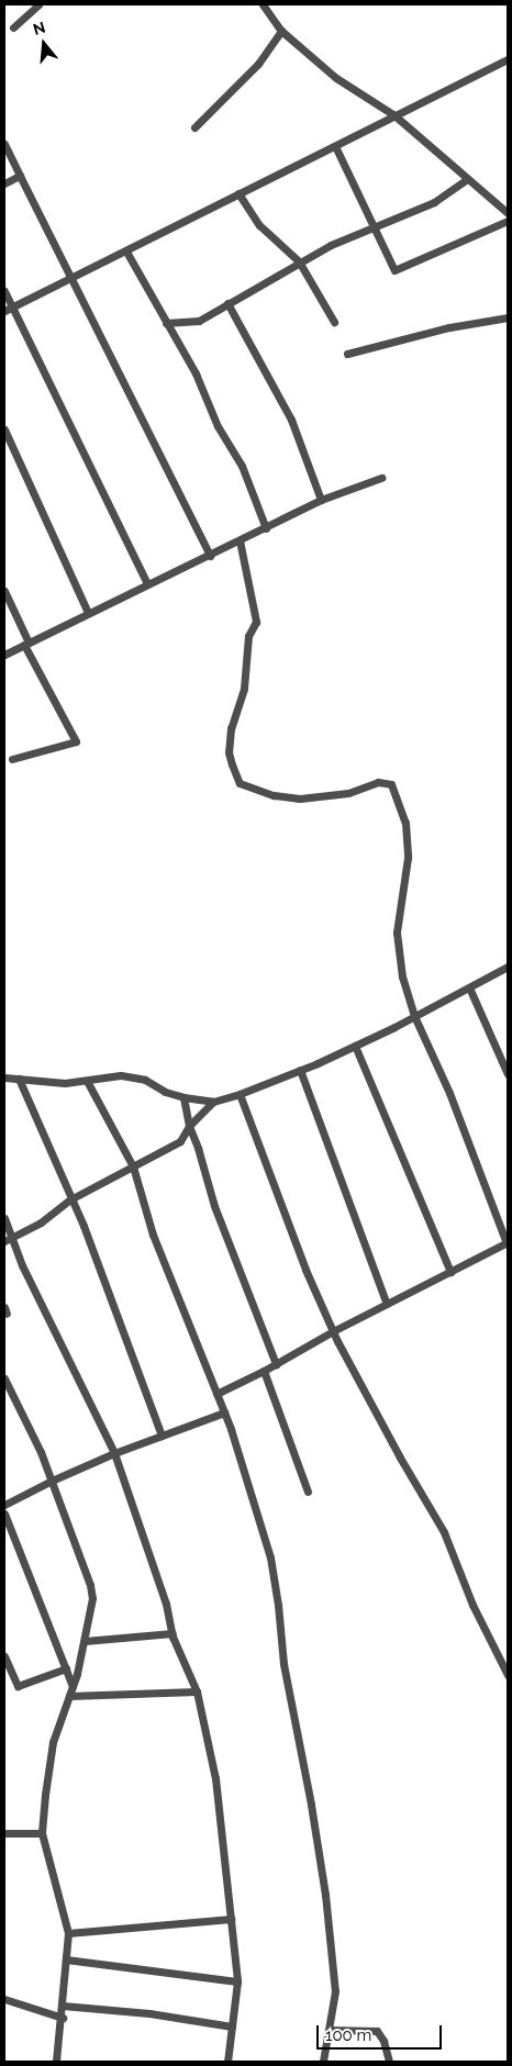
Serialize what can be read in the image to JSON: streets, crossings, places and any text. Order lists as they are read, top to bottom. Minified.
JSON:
{"scale_bar":"100 m","north":"top"}
